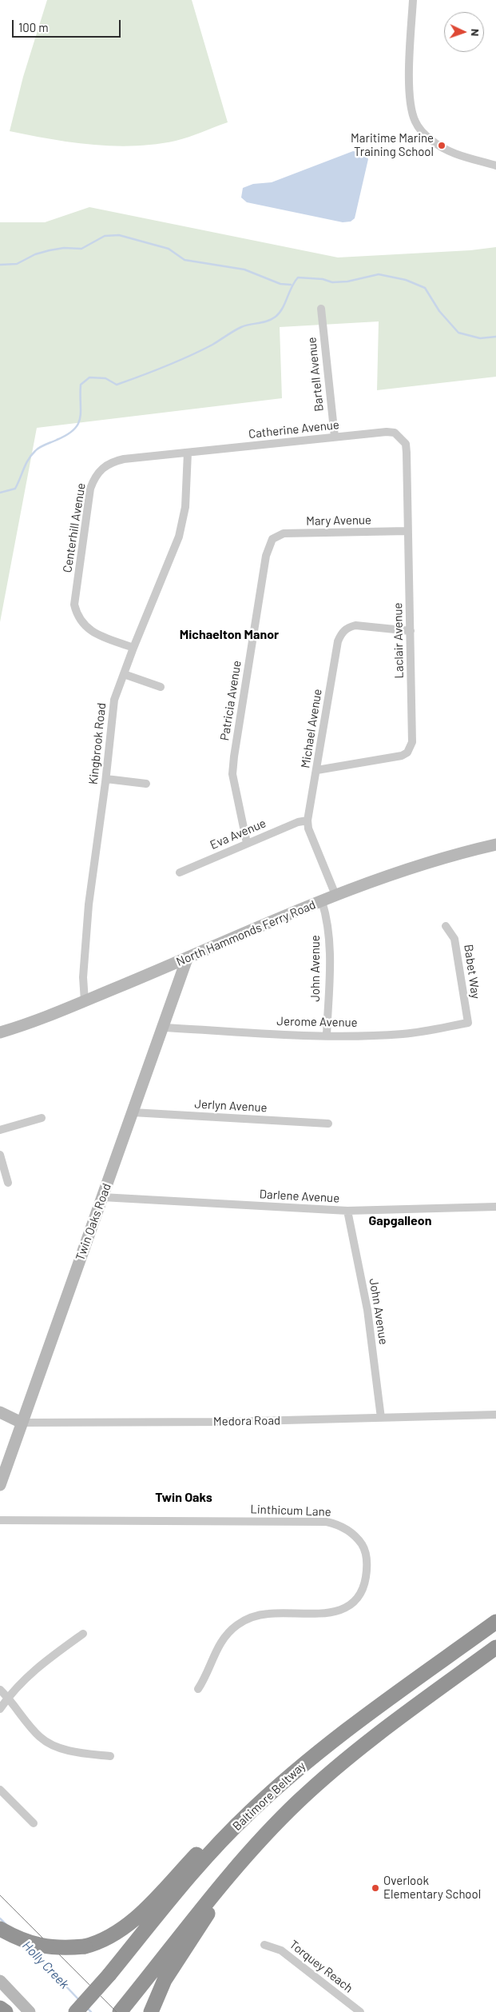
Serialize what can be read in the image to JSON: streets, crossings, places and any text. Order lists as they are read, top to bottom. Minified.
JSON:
{"streets":{"highway":["Baltimore Beltway"],"street":["Bartell Avenue","Catherine Avenue","Mary Avenue","Centerhill Avenue","Laclair Avenue","Patricia Avenue","Michael Avenue","Kingbrook Road","Eva Avenue","North Hammonds Ferry Road","John Avenue","Babet Way","Jerome Avenue","Jerlyn Avenue","Darlene Avenue","Twin Oaks Road","Medora Road","Linthicum Lane","Torquey Reach"]},"crossings":[["Bartell Avenue","Catherine Avenue"],["Catherine Avenue","Centerhill Avenue"],["Catherine Avenue","Laclair Avenue"],["Catherine Avenue","Kingbrook Road"],["Mary Avenue","Laclair Avenue"],["Mary Avenue","Patricia Avenue"],["Centerhill Avenue","Kingbrook Road"],["Laclair Avenue","Michael Avenue"],["Patricia Avenue","Eva Avenue"],["Michael Avenue","Eva Avenue"],["Michael Avenue","North Hammonds Ferry Road"],["Kingbrook Road","North Hammonds Ferry Road"],["North Hammonds Ferry Road","John Avenue"],["North Hammonds Ferry Road","Twin Oaks Road"],["John Avenue","Jerome Avenue"],["John Avenue","Darlene Avenue"],["John Avenue","Medora Road"],["Babet Way","Jerome Avenue"],["Jerome Avenue","Twin Oaks Road"],["Jerlyn Avenue","Twin Oaks Road"],["Darlene Avenue","Twin Oaks Road"],["Twin Oaks Road","Medora Road"]],"districts":["Michaelton Manor","Gapgalleon","Twin Oaks"],"water":["Holly Creek"],"places":["Maritime Marine Training School","Overlook Elementary School"],"scale_bar":"100 m","north":"right"}
